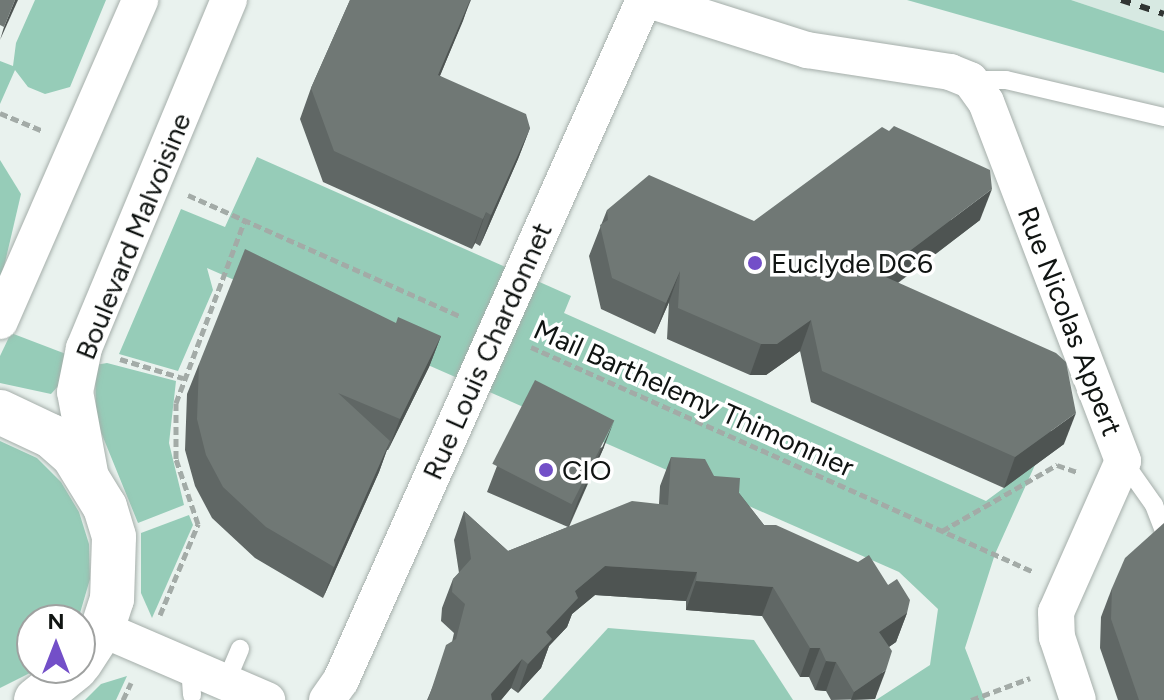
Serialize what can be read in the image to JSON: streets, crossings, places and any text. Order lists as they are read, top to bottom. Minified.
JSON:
{"streets":{"street":["Boulevard Malvoisine","Rue Nicolas Appert","Rue Louis Chardonnet"],"path":["Mail Barthelemy Thimonnier"]},"crossings":[["Rue Louis Chardonnet","Mail Barthelemy Thimonnier"]],"places":["Euclyde DC6","CIO"],"north":"top"}
